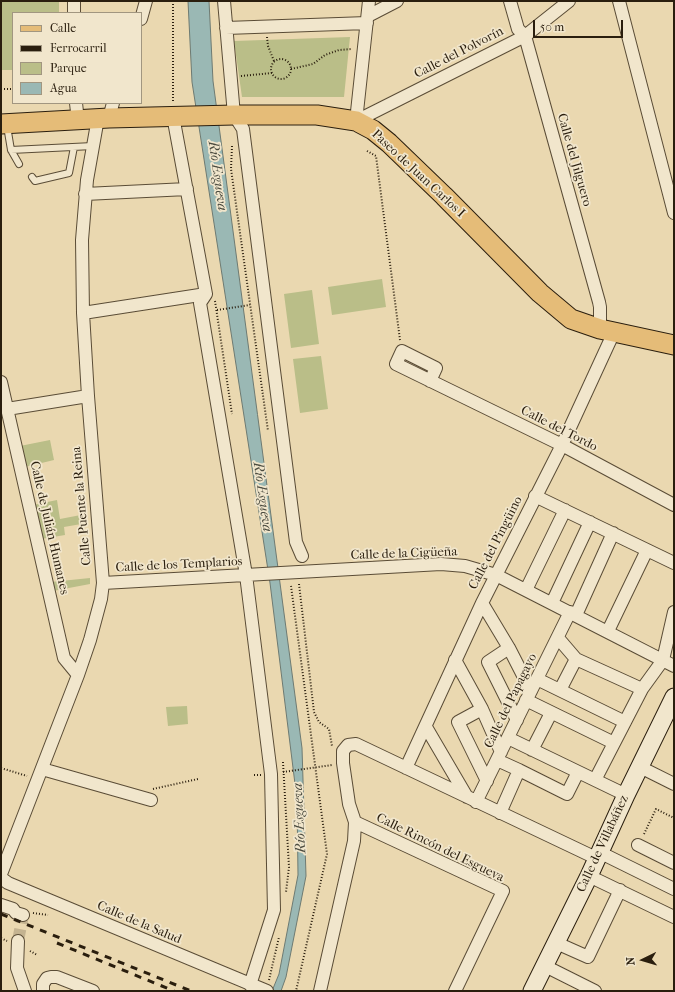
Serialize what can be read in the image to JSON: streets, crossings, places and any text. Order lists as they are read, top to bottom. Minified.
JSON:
{"streets":{"main road":["Paseo de Juan Carlos I","Calle de Villabáñez"],"street":["Calle del Polvorín","Calle del Jilguero","Calle del Tordo","Calle Puente la Reina","Calle de Julián Humanes","Calle del Pingüino","Calle de la Cigüeña","Calle de los Templarios","Calle del Papagayo","Calle Rincón del Esgueva","Calle de la Salud"]},"crossings":[["Calle del Polvorín","Calle del Jilguero"],["Calle del Polvorín","Paseo de Juan Carlos I"],["Calle del Jilguero","Paseo de Juan Carlos I"],["Calle del Jilguero","Calle del Pingüino"],["Paseo de Juan Carlos I","Calle Puente la Reina"],["Paseo de Juan Carlos I","Calle del Pingüino"],["Calle del Tordo","Calle del Pingüino"],["Calle Puente la Reina","Calle de Julián Humanes"],["Calle Puente la Reina","Calle de los Templarios"],["Calle del Pingüino","Calle de la Cigüeña"],["Calle de la Cigüeña","Calle de los Templarios"],["Calle de la Cigüeña","Calle del Papagayo"]],"water":["Río Esgueva"],"legend":["Calle","Ferrocarril","Parque","Agua"],"scale_bar":"50 m","north":"left"}
